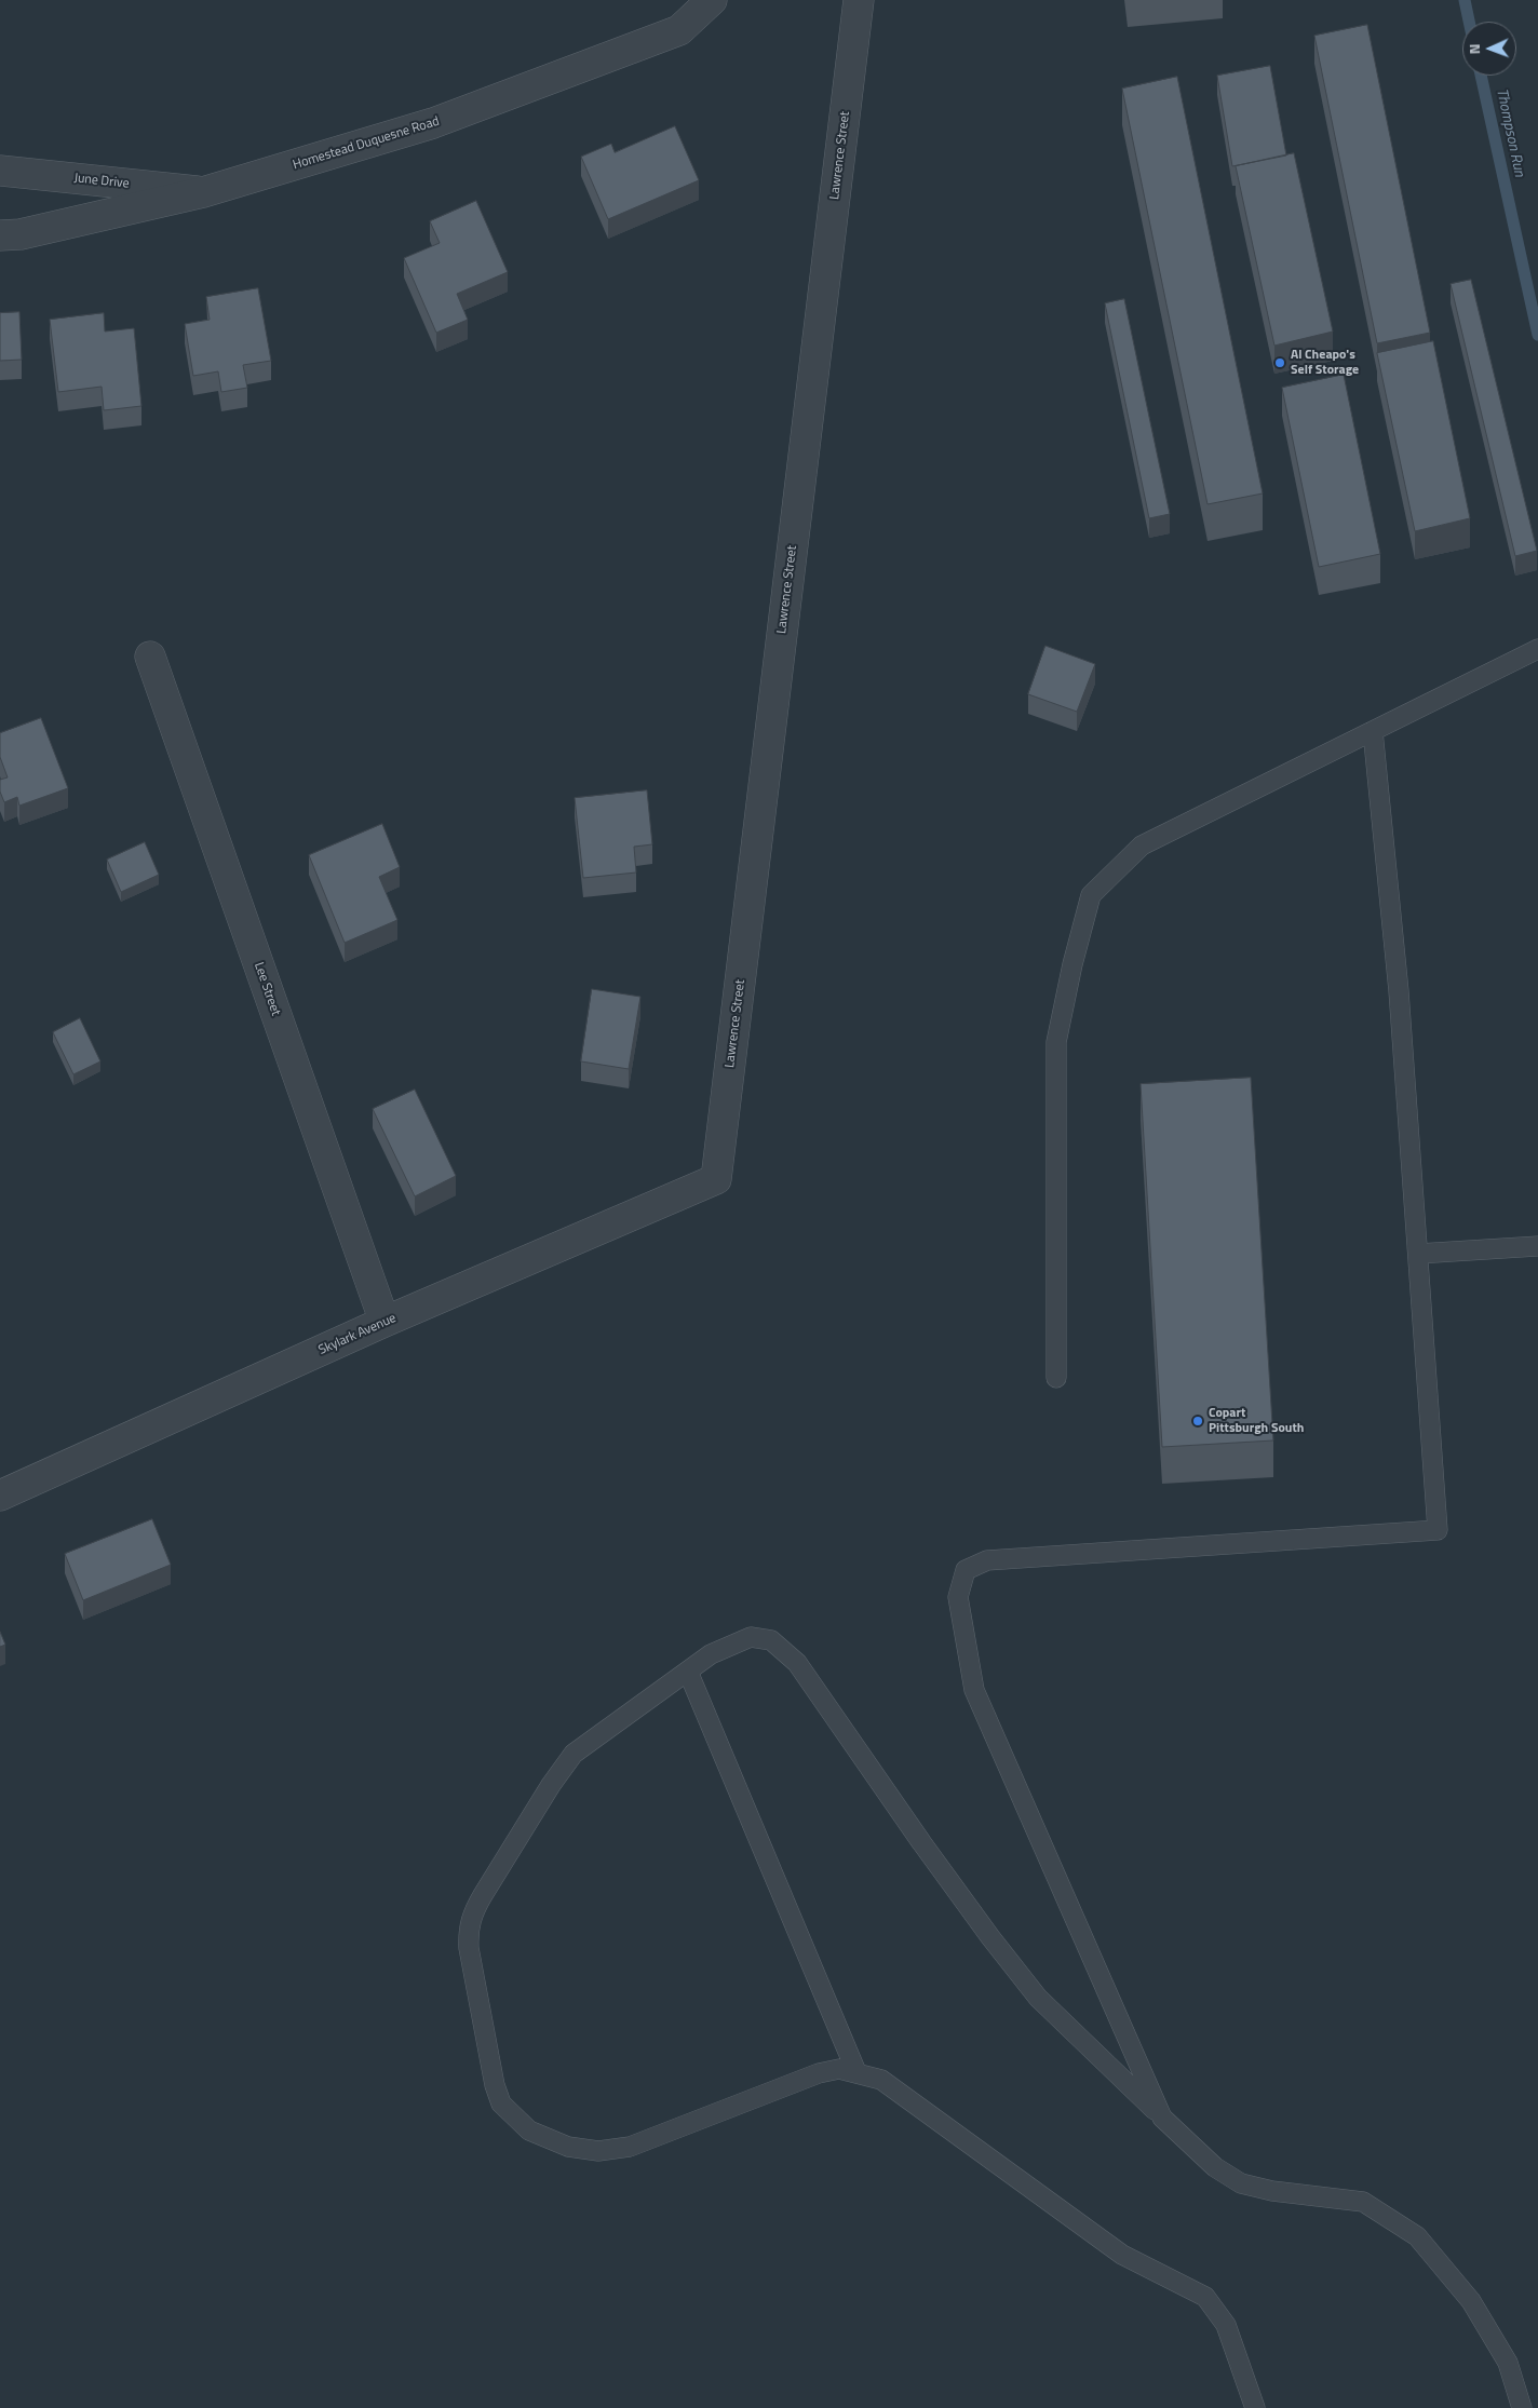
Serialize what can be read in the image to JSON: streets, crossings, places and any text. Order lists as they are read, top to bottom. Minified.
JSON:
{"streets":{"street":["Homestead Duquesne Road","Lawrence Street","June Drive","Lee Street","Skylark Avenue"]},"crossings":[["Homestead Duquesne Road","June Drive"],["Lawrence Street","Skylark Avenue"],["Lee Street","Skylark Avenue"]],"water":["Thompson Run"],"places":["Al Cheapo's Self Storage","Copart Pittsburgh South"],"north":"left"}
